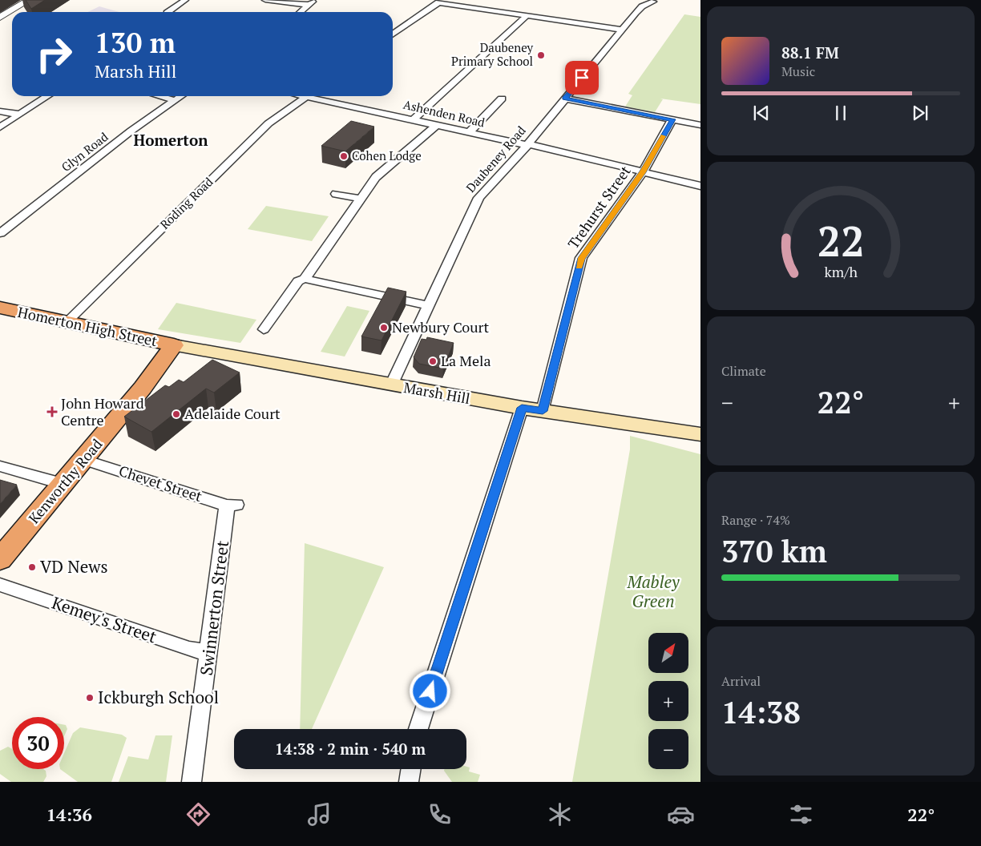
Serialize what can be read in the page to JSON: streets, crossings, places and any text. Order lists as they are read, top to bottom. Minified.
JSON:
{"streets":{"highway":["Homerton High Street","Kenworthy Road"],"main road":["Marsh Hill"],"street":["Ashenden Road","Glyn Road","Daubeney Road","Roding Road","Trehurst Street","Chevet Street","Swinnerton Street","Kemey's Street"]},"crossings":[["Ashenden Road","Daubeney Road"],["Ashenden Road","Trehurst Street"],["Daubeney Road","Marsh Hill"],["Roding Road","Homerton High Street"],["Trehurst Street","Marsh Hill"],["Homerton High Street","Marsh Hill"],["Homerton High Street","Kenworthy Road"],["Marsh Hill","Kenworthy Road"],["Kenworthy Road","Chevet Street"],["Chevet Street","Swinnerton Street"],["Swinnerton Street","Kemey's Street"]],"districts":["Homerton"],"parks":["Mabley Green"],"places":{"other":["Daubeney Primary School","Cohen Lodge","Newbury Court","La Mela","Adelaide Court","VD News","Ickburgh School"],"health":["John Howard Centre"]},"north":"top right","page":{"turn":["130 m","Marsh Hill"],"song":["88.1 FM","Music"],"tile":["Climate",["Range · 74%","370 km"],["Arrival","14:38"]],"heat":["−","22°","+"],"map_buttons":["+","−"],"limit":"30","trip":"14:38 · 2 min · 540 m","tabs":["14:36","22°"],"gauge":["22","km/h"]}}
